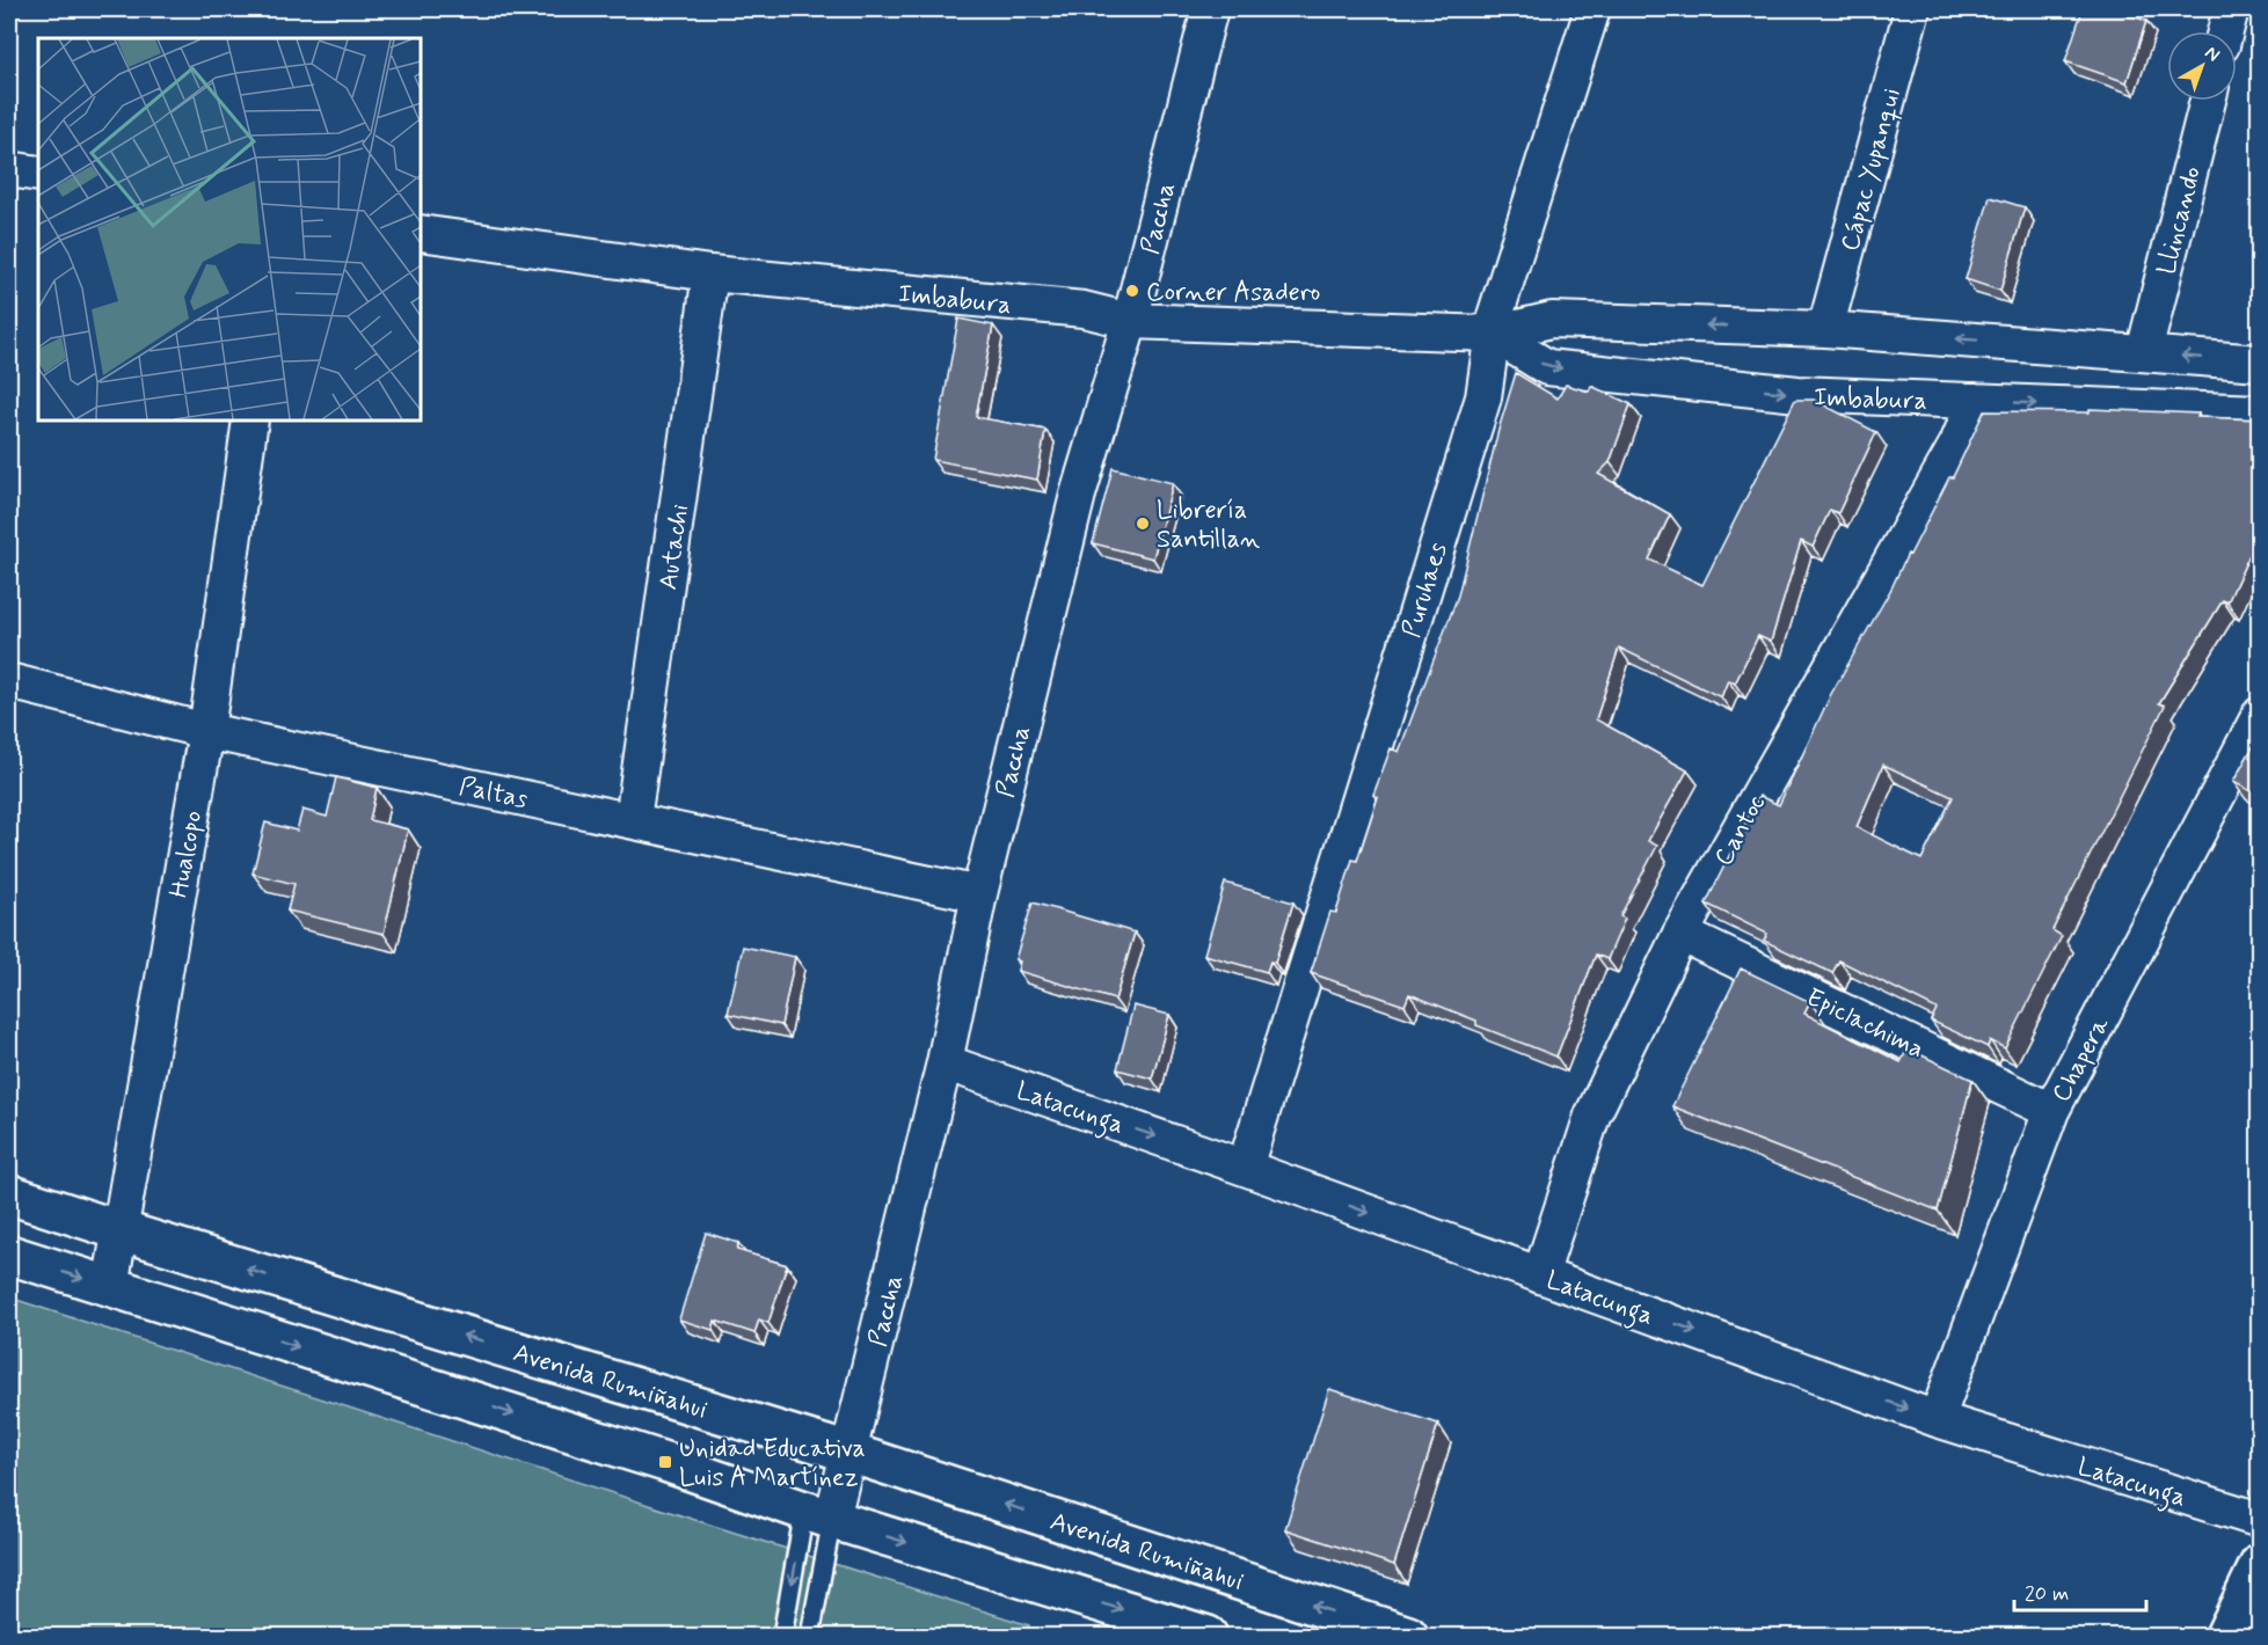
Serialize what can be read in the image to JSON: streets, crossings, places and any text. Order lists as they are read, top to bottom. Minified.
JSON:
{"streets":{"main road":["Avenida Rumiñahui"],"street":["Cápac Yupanqui","Paccha","Llincando","Imbabura","Autachi","Puruhaes","Paltas","Cantoc","Hualcopo","Epiclachima","Chapera","Latacunga"]},"crossings":[["Cápac Yupanqui","Imbabura"],["Paccha","Imbabura"],["Paccha","Paltas"],["Paccha","Latacunga"],["Paccha","Avenida Rumiñahui"],["Llincando","Imbabura"],["Imbabura","Autachi"],["Imbabura","Puruhaes"],["Imbabura","Cantoc"],["Autachi","Paltas"],["Puruhaes","Latacunga"],["Paltas","Hualcopo"],["Cantoc","Epiclachima"],["Cantoc","Latacunga"],["Hualcopo","Avenida Rumiñahui"],["Epiclachima","Chapera"],["Chapera","Latacunga"]],"one_way":["Latacunga"],"places":{"other":["Corner Asadero","Librería Santillan"],"transit":["Unidad Educativa Luis A Martínez"]},"scale_bar":"20 m","north":"top right"}
